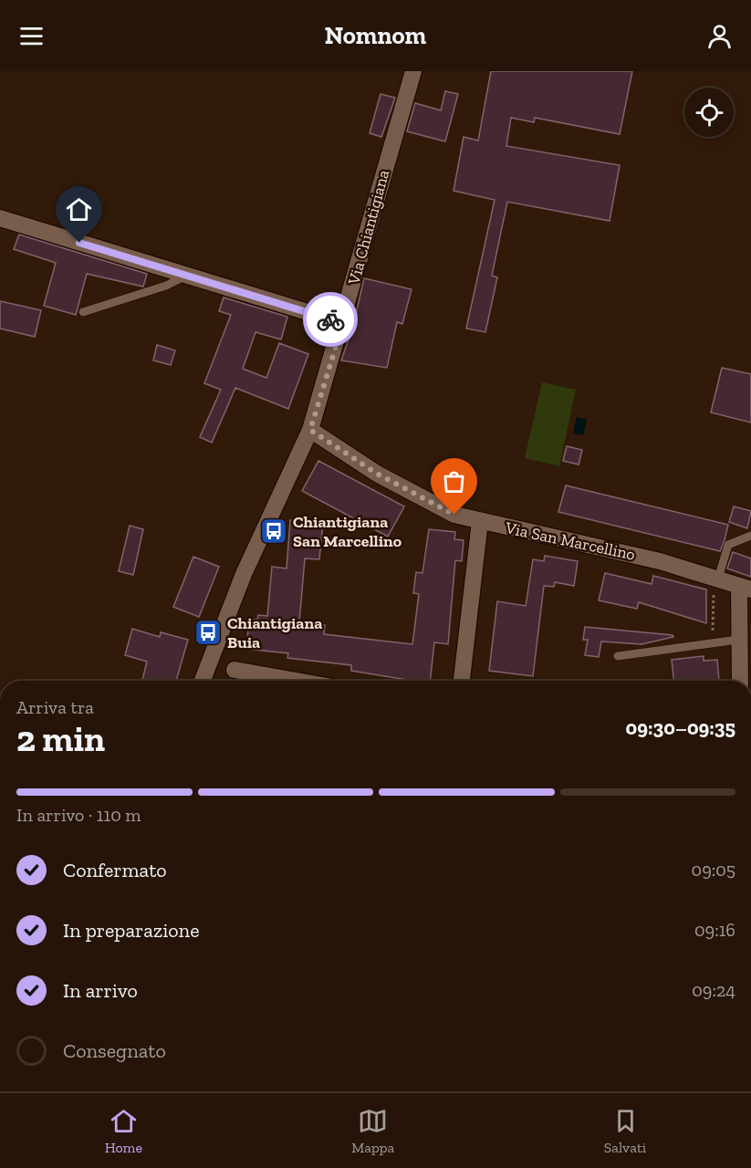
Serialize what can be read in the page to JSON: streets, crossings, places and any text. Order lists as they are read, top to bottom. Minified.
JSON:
{"streets":{"street":["Via Chiantigiana","Via San Marcellino"]},"crossings":[["Via Chiantigiana","Via San Marcellino"]],"places":{"bus stop":["Chiantigiana San Marcellino","Chiantigiana Buia"]},"page":{"header":"Nomnom","heading":["2 min","Arriva tra","09:30–09:35"],"bar":"In arrivo · 110 m","list":[["Confermato","09:05"],["In preparazione","09:16"],["In arrivo","09:24"],"Consegnato"],"tabs":["Home","Mappa","Salvati"]}}
